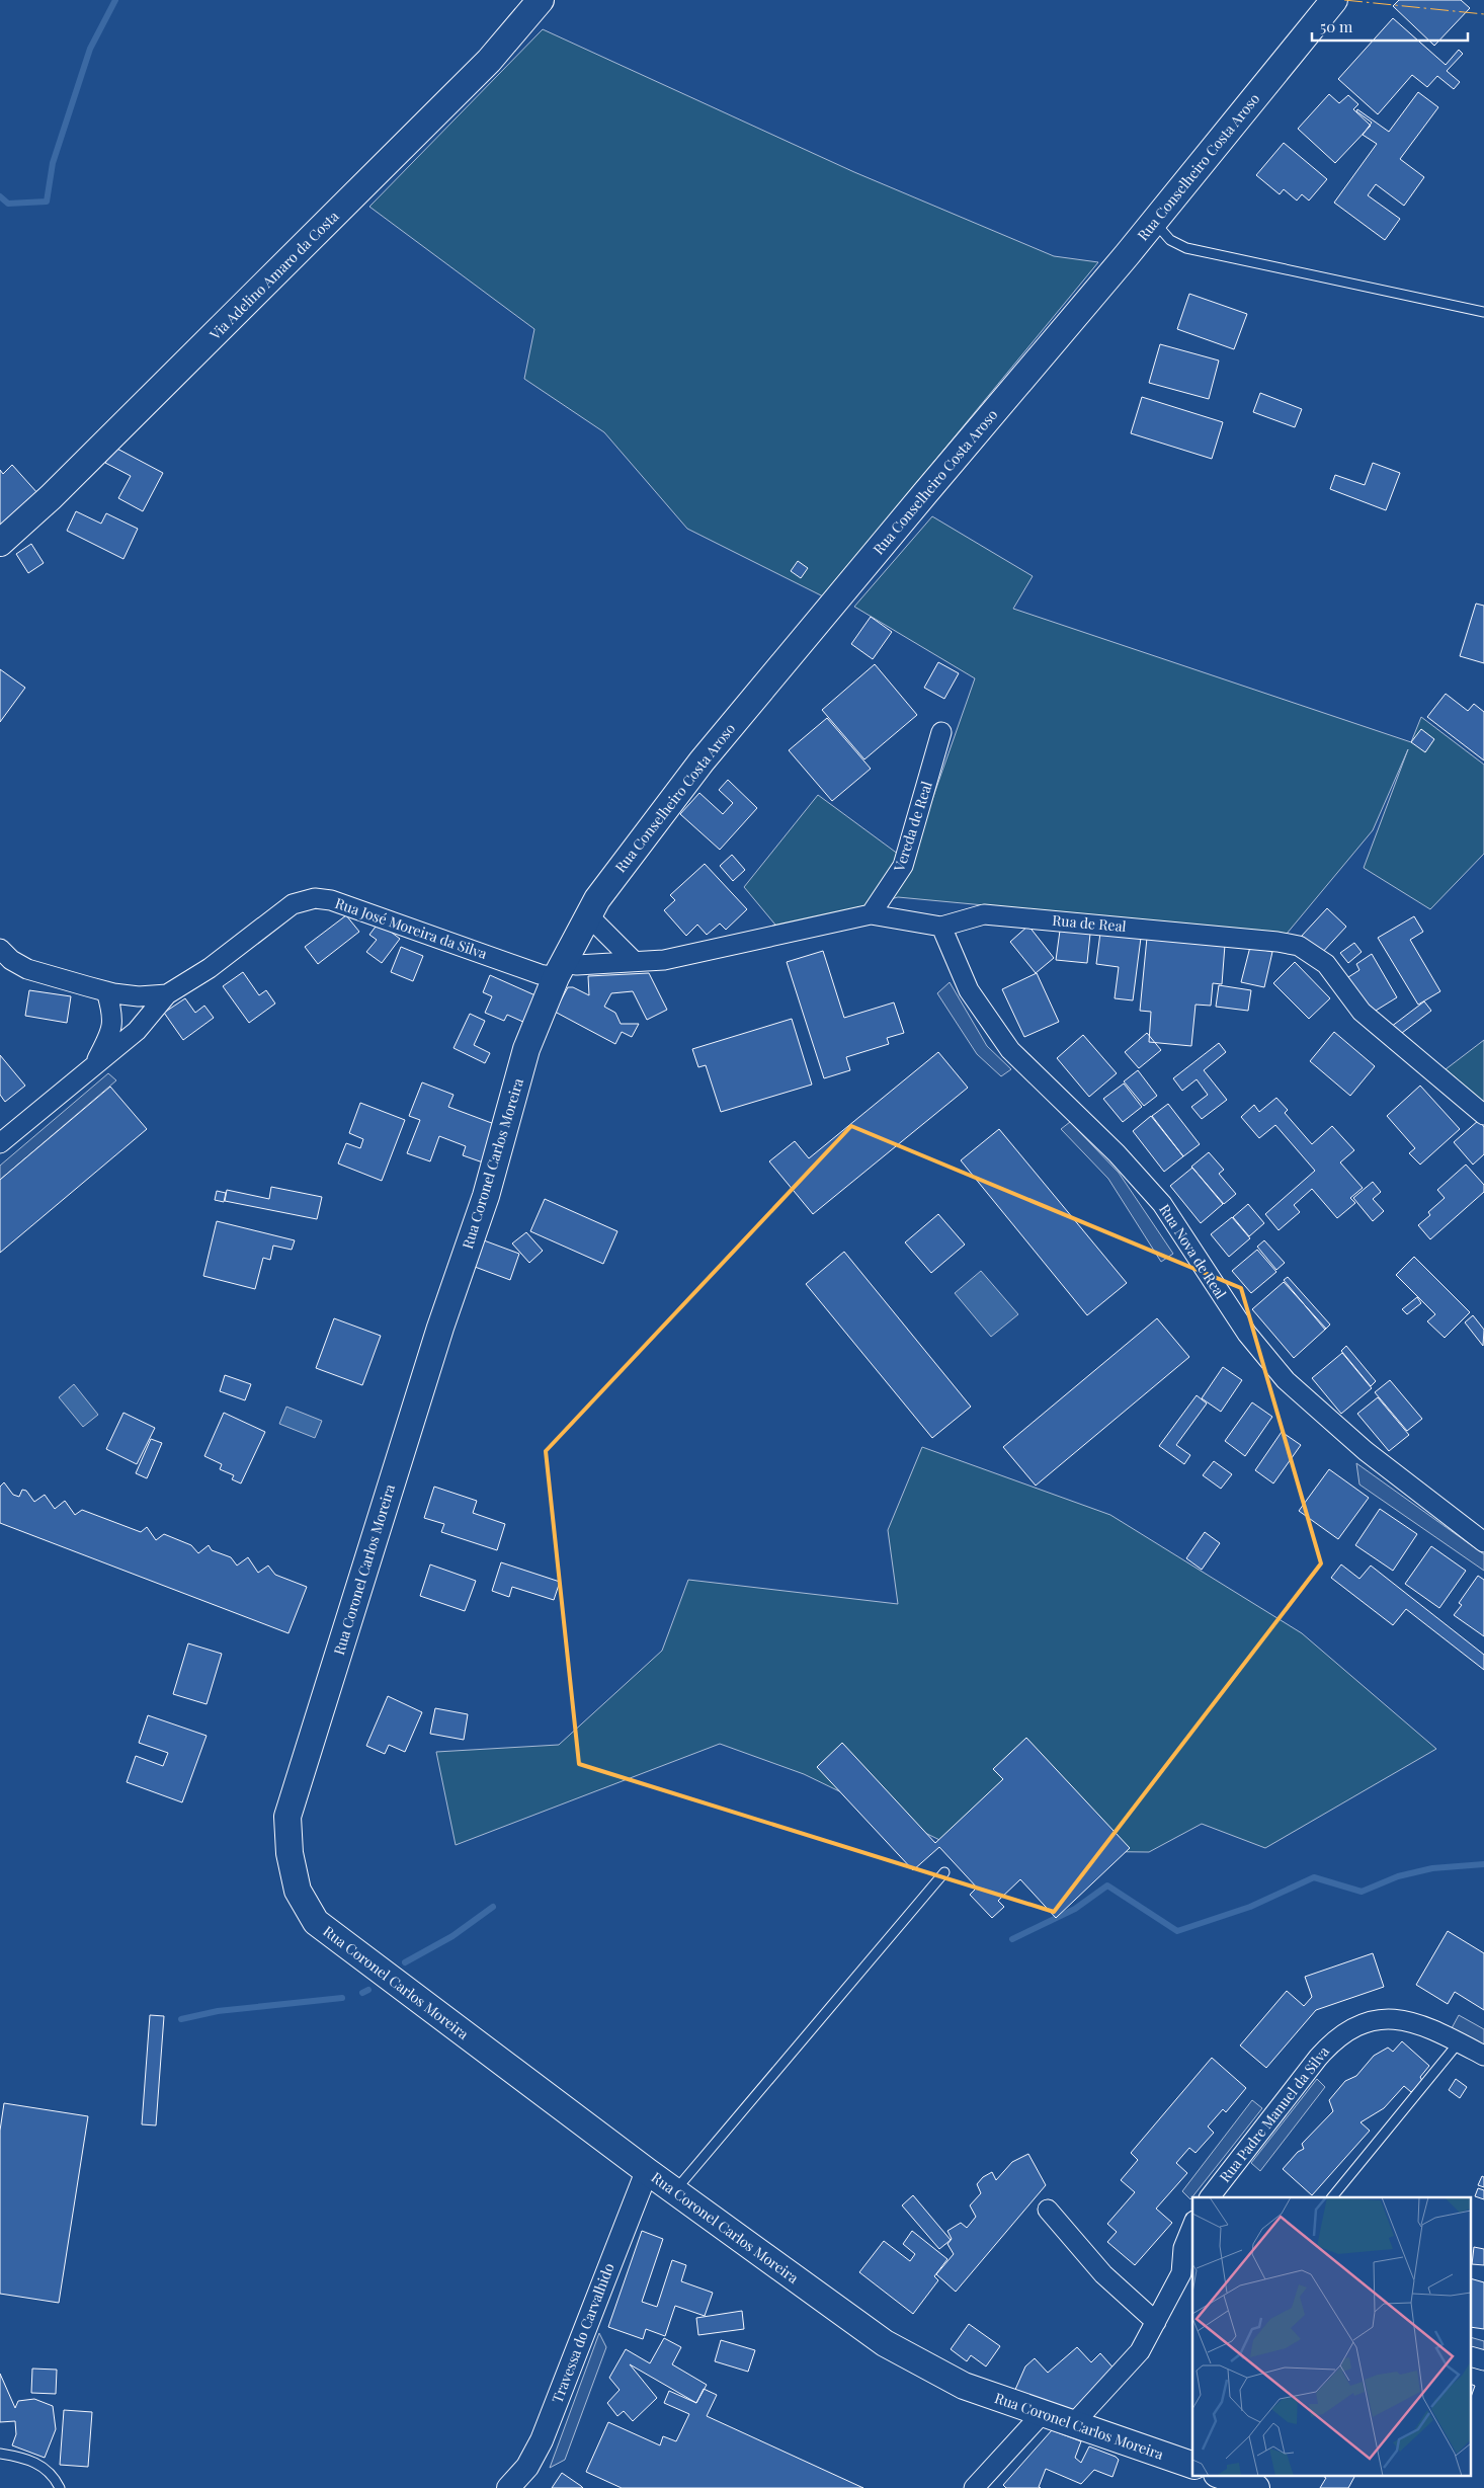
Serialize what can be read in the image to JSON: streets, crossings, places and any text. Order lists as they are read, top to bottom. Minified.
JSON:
{"streets":{"main road":["Rua Conselheiro Costa Aroso","Via Adelino Amaro da Costa","Rua Coronel Carlos Moreira"],"street":["Vereda de Real","Rua de Real","Rua José Moreira da Silva","Rua Nova de Real","Rua Padre Manuel da Silva","Travessa do Carvalhido"]},"crossings":[["Rua Conselheiro Costa Aroso","Rua de Real"],["Rua Conselheiro Costa Aroso","Rua José Moreira da Silva"],["Rua Conselheiro Costa Aroso","Rua Coronel Carlos Moreira"],["Vereda de Real","Rua de Real"],["Rua de Real","Rua José Moreira da Silva"],["Rua de Real","Rua Coronel Carlos Moreira"],["Rua de Real","Rua Nova de Real"],["Rua José Moreira da Silva","Rua Coronel Carlos Moreira"],["Rua Coronel Carlos Moreira","Travessa do Carvalhido"]],"scale_bar":"50 m"}
